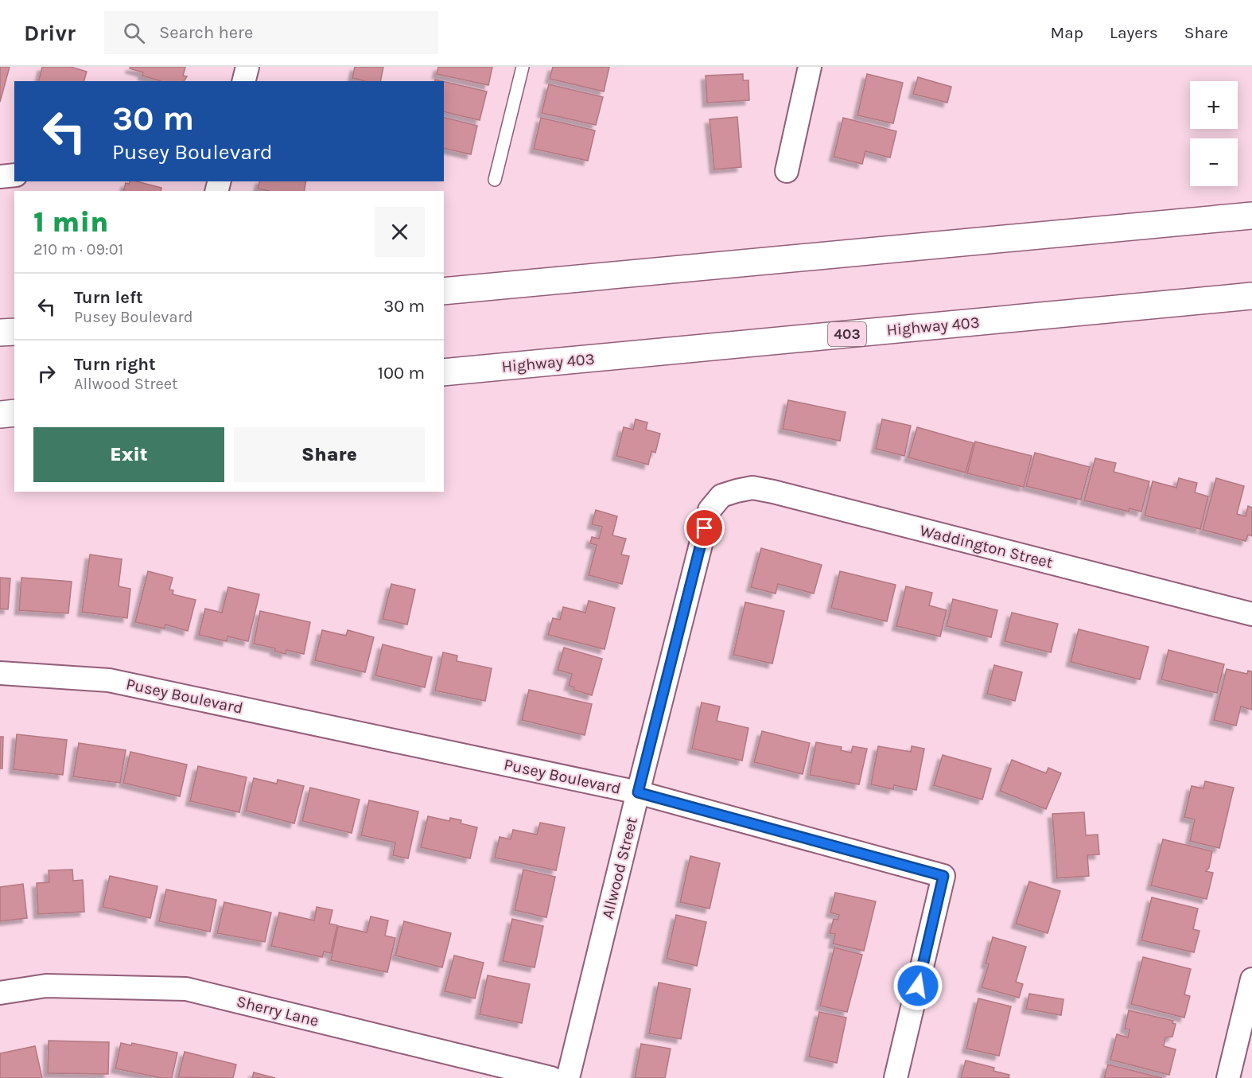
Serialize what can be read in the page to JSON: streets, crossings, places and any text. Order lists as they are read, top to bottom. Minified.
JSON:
{"streets":{"highway":["Highway 403","403"],"street":["Waddington Street","Pusey Boulevard","Allwood Street","Sherry Lane"]},"crossings":[["Waddington Street","Allwood Street"],["Pusey Boulevard","Allwood Street"]],"page":{"header":"Drivr","search":"Search here","nav":["Map","Layers","Share"],"map_buttons":["+","−"],"turn":["30 m","Pusey Boulevard"],"heading":["1 min","210 m · 09:01"],"list":[{"name":"Turn left","note":"Pusey Boulevard","value":"30 m"},{"name":"Turn right","note":"Allwood Street","value":"100 m"}],"buttons":["Exit","Share"]}}
